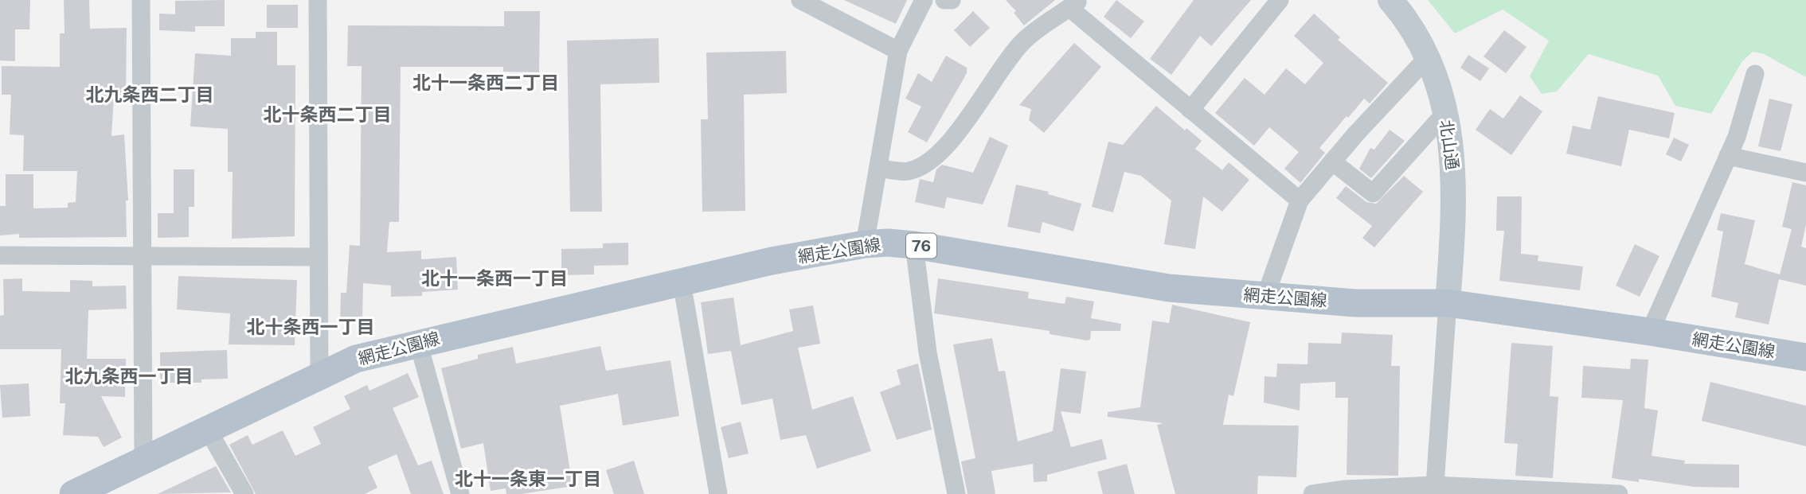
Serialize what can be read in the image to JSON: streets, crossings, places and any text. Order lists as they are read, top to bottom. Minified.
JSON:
{"streets":{"main road":["76","網走公園線"],"street":["北山通"]},"crossings":[["北山通","網走公園線"]],"districts":["北十一条西二丁目","北九条西二丁目","北十条西二丁目","北十一条西一丁目","北十条西一丁目","北九条西一丁目","北十一条東一丁目"]}
